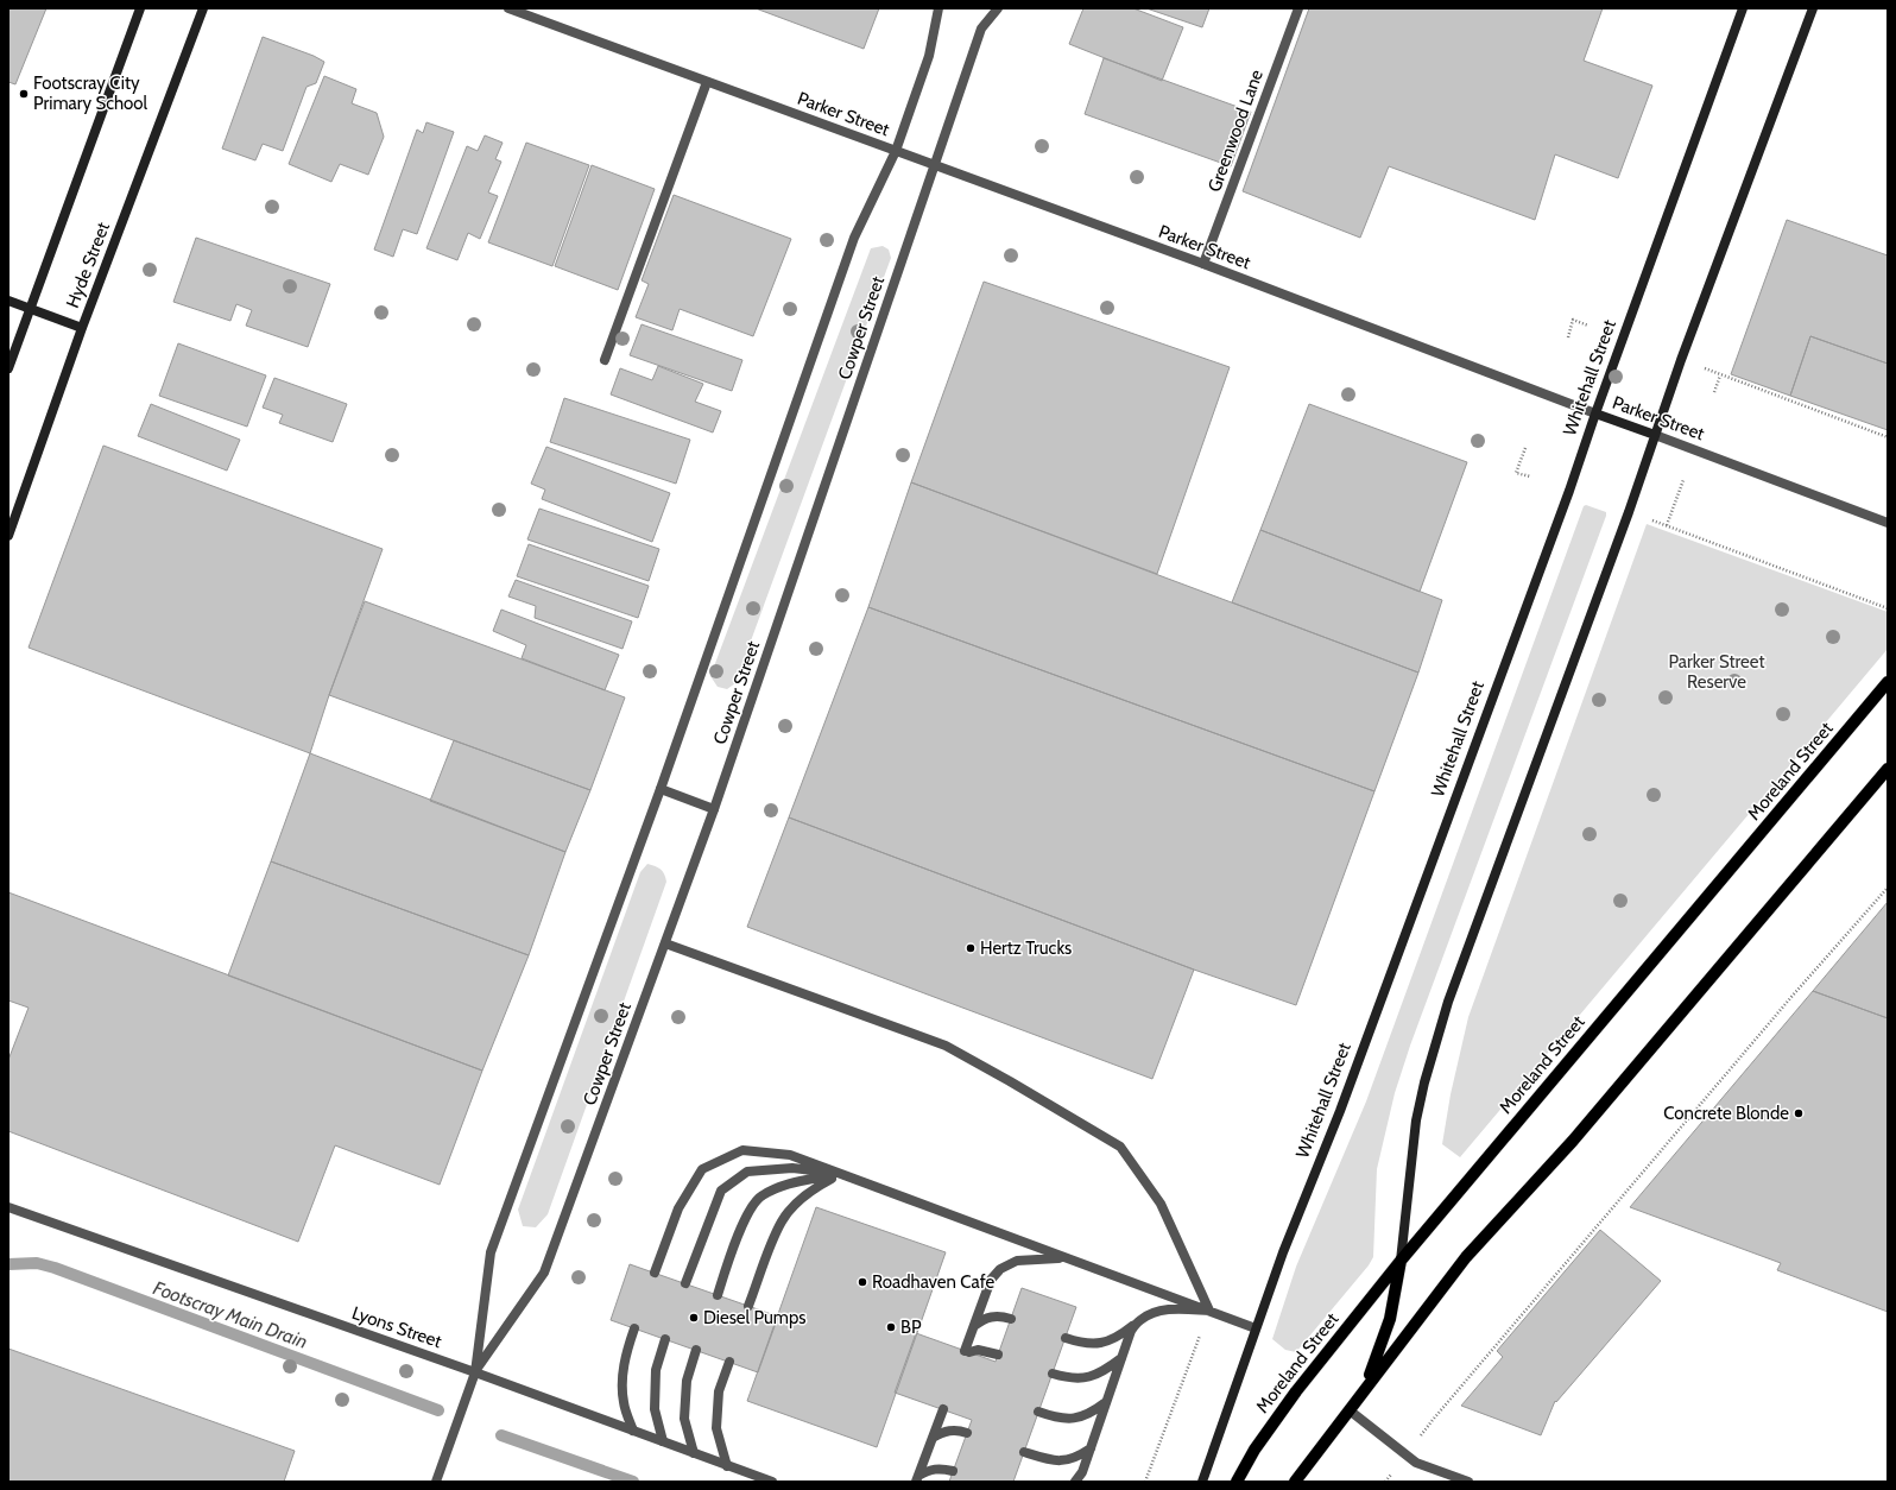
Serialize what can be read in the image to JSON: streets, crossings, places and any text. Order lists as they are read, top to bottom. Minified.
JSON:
{"streets":{"main road":["Parker Street","Hyde Street","Whitehall Street","Moreland Street"],"street":["Greenwood Lane","Cowper Street","Lyons Street"]},"crossings":[["Parker Street","Greenwood Lane"],["Parker Street","Cowper Street"],["Parker Street","Whitehall Street"],["Cowper Street","Lyons Street"]],"water":["Footscray Main Drain"],"parks":["Parker Street Reserve"],"places":["Footscray City Primary School","Hertz Trucks","Concrete Blonde","Roadhaven Cafe","Diesel Pumps","BP"]}
